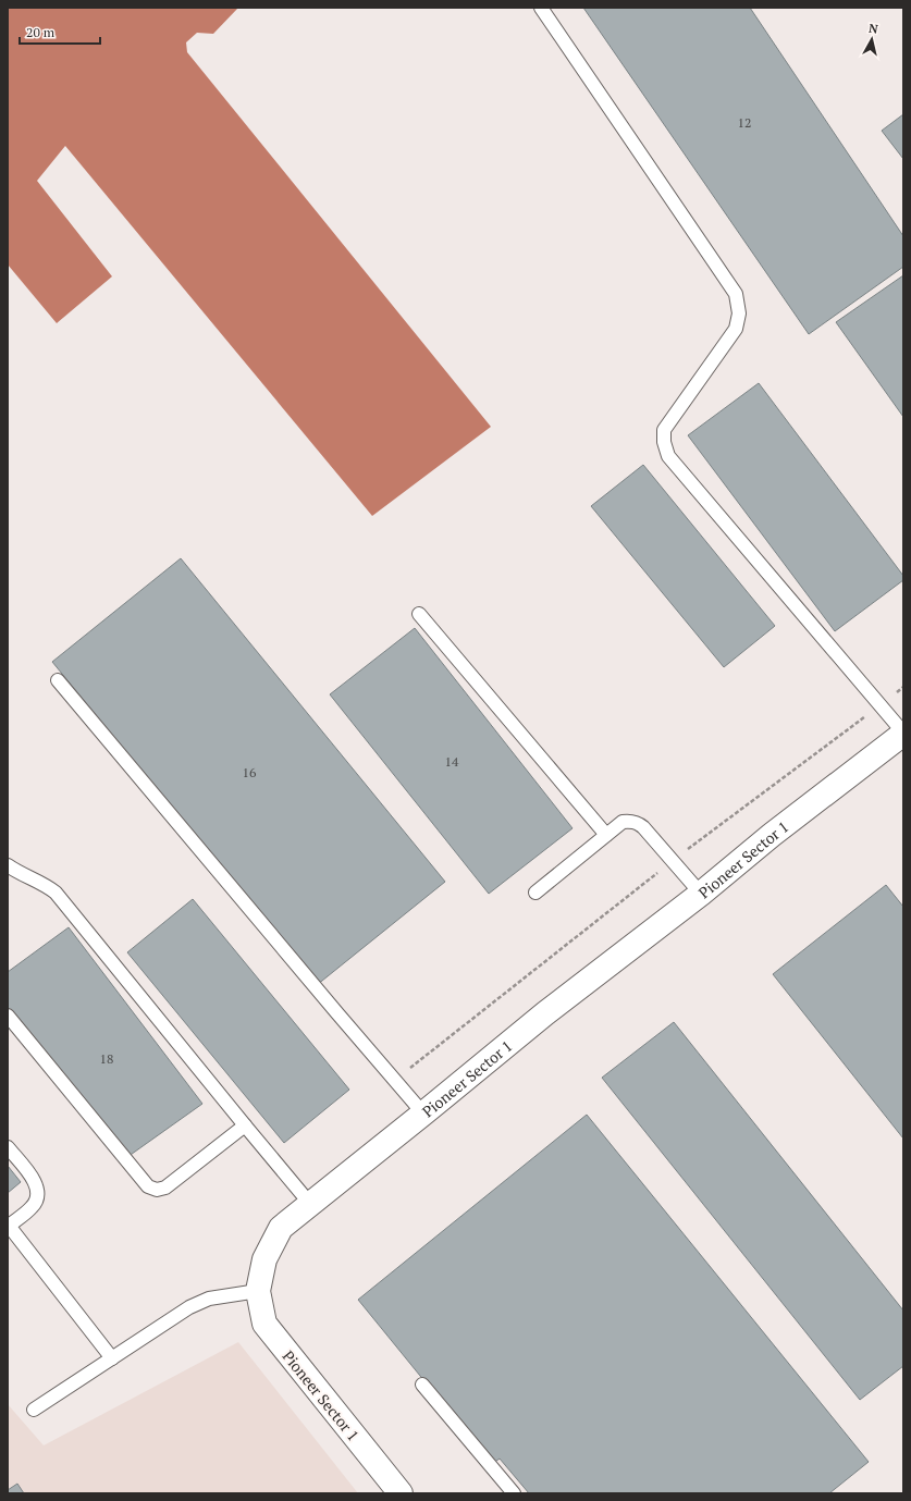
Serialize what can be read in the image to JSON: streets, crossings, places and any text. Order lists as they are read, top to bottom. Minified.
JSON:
{"streets":{"street":["Pioneer Sector 1"]},"house_numbers":["12","14","16","18"],"scale_bar":"20 m","north":"top"}
